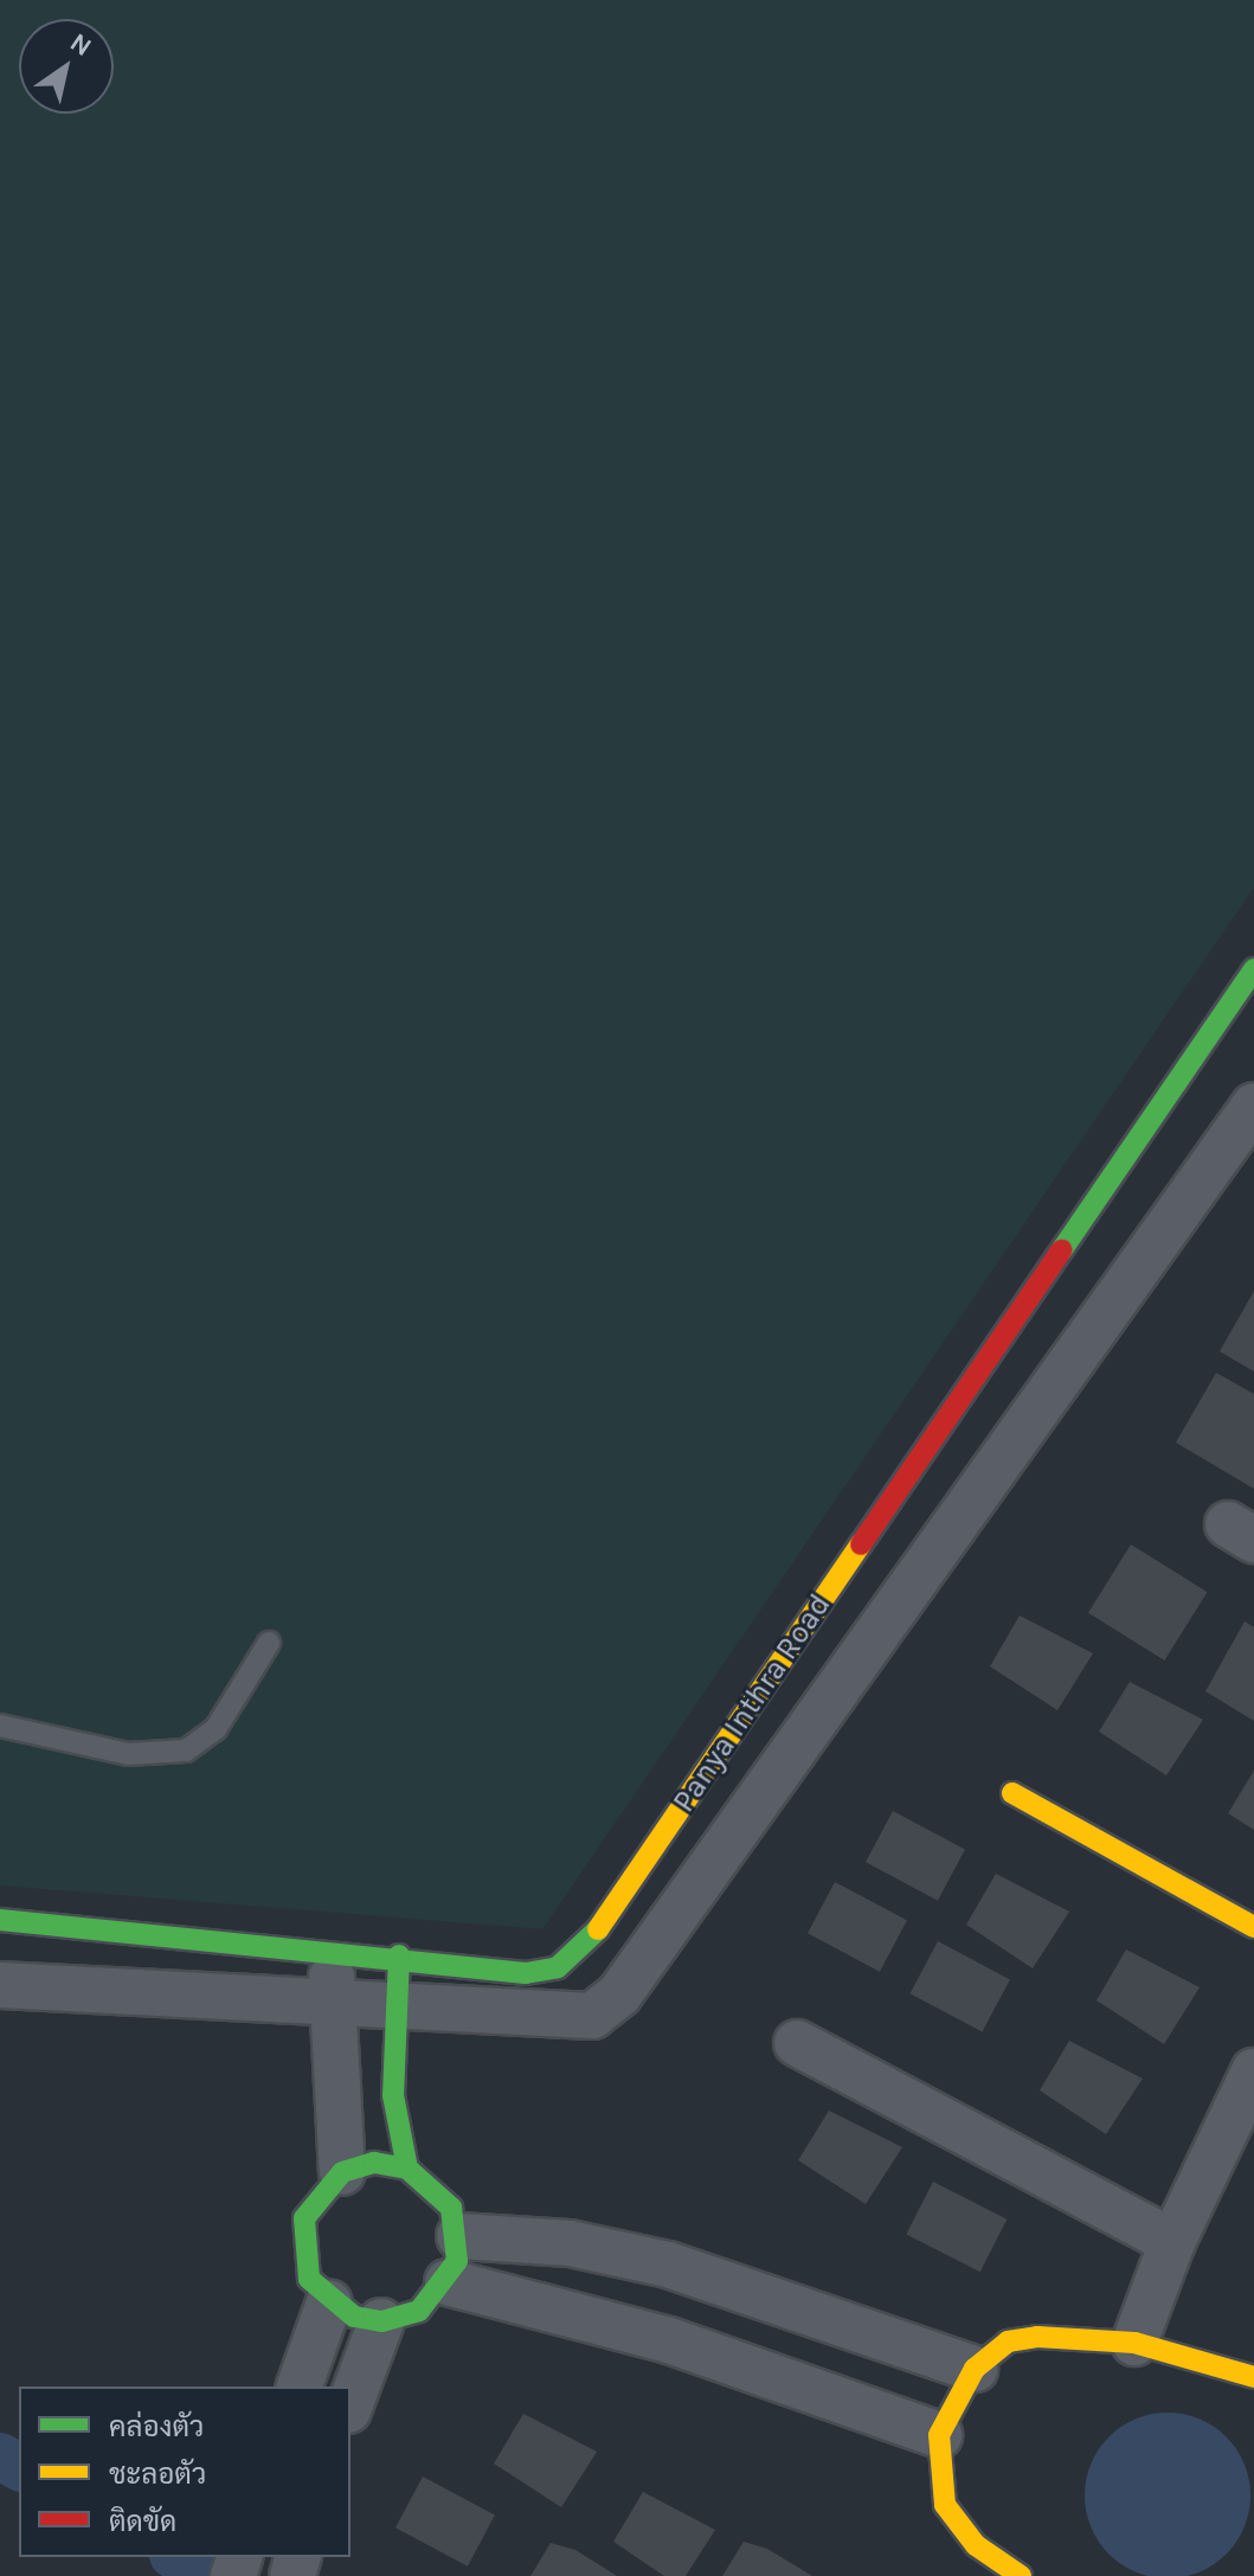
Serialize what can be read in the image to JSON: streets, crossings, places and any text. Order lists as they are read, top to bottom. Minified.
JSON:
{"streets":{"street":["Panya Inthra Road"]},"legend":["คล่องตัว","ชะลอตัว","ติดขัด"],"north":"top right"}
